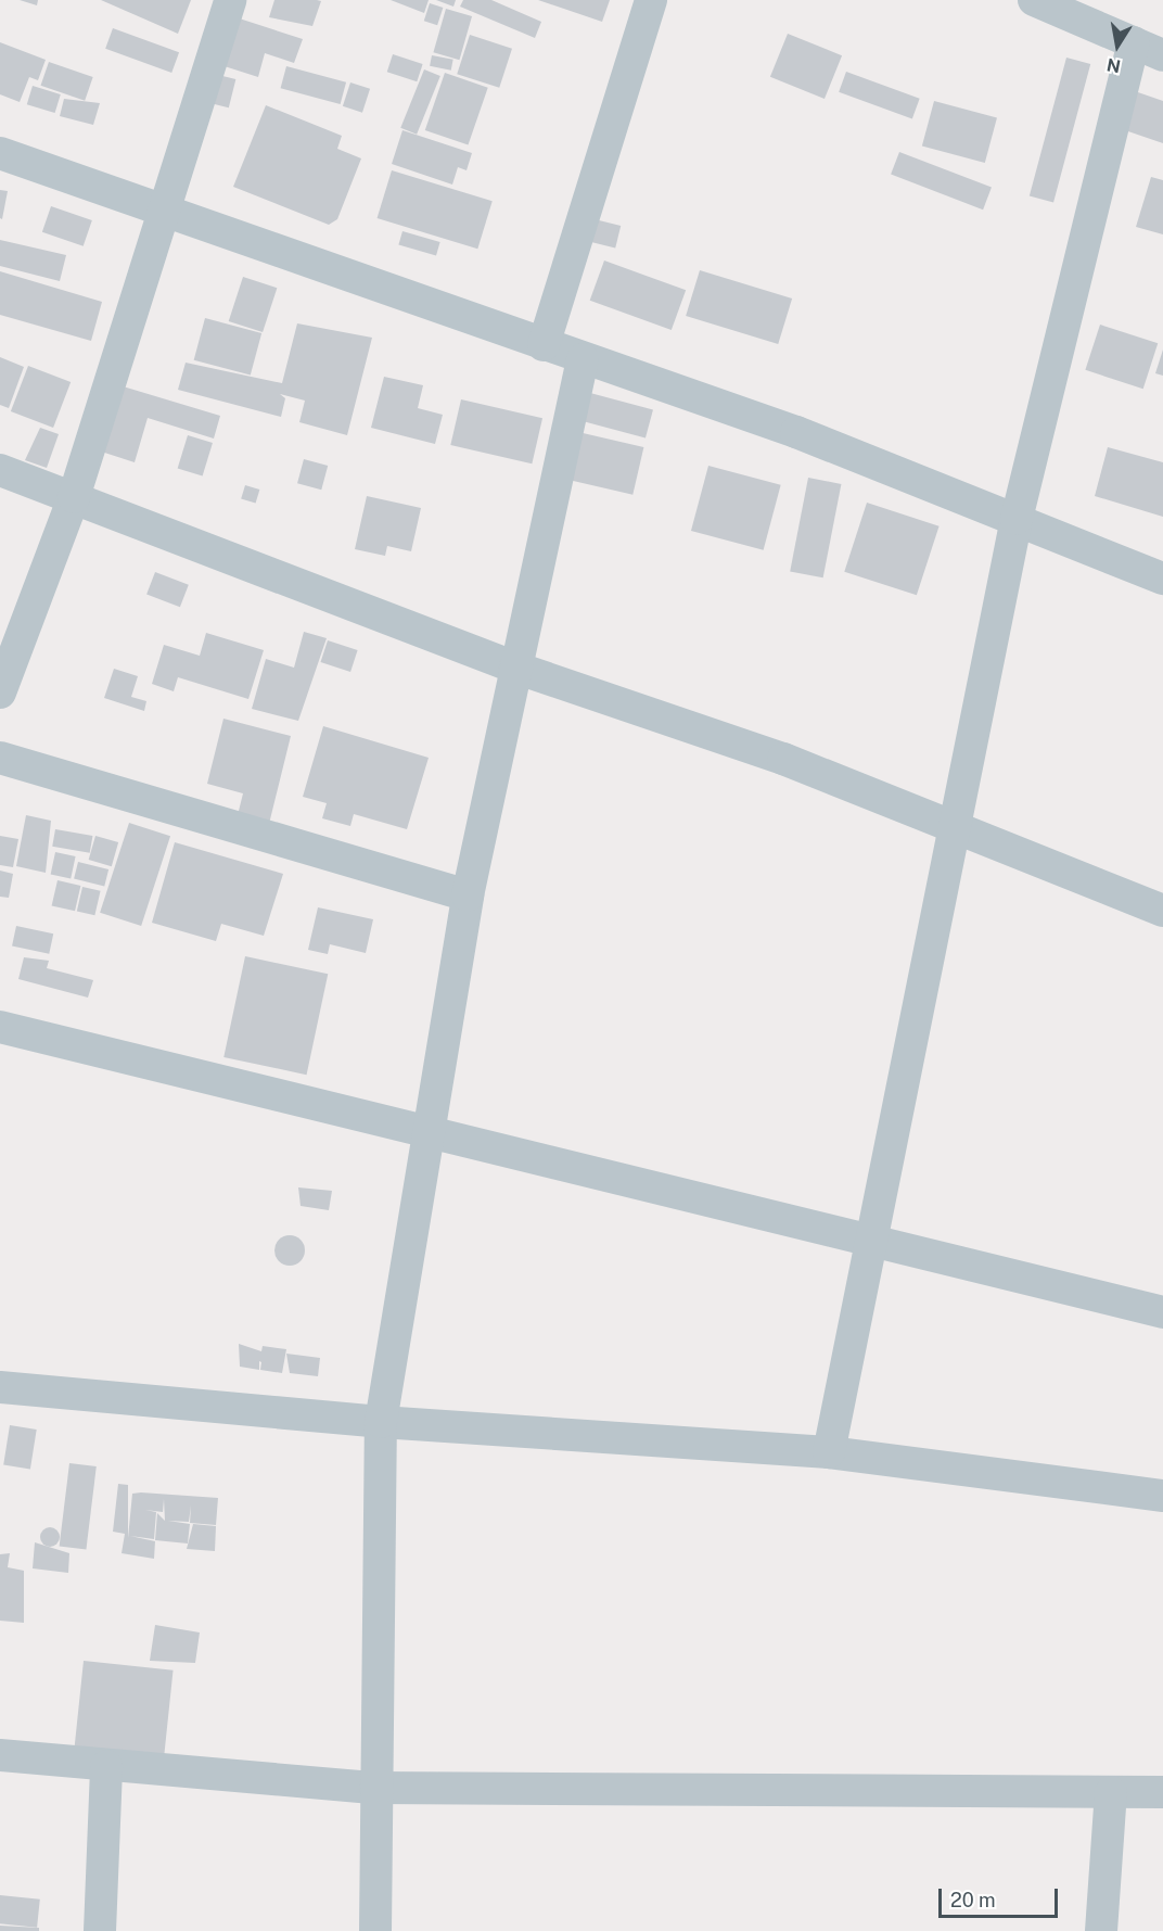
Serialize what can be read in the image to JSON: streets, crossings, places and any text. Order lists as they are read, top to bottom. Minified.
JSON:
{"scale_bar":"20 m","north":"bottom"}
